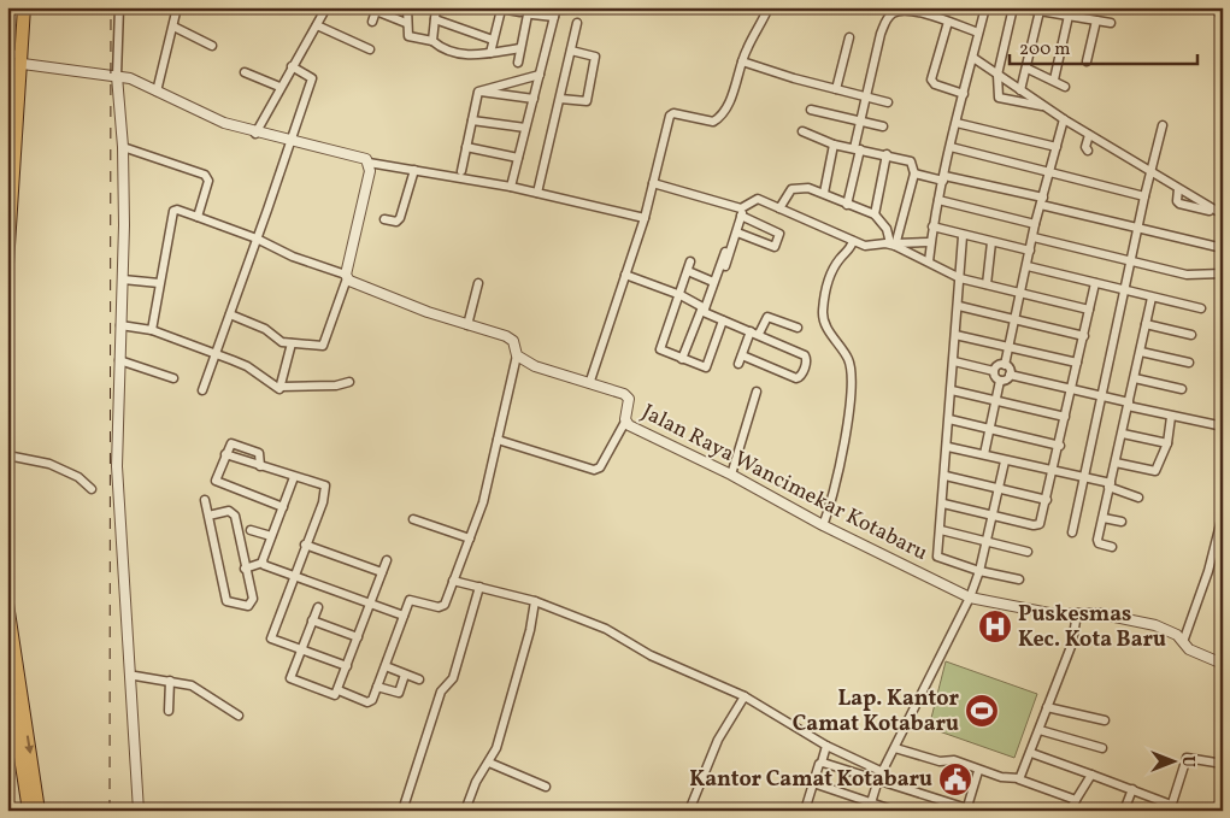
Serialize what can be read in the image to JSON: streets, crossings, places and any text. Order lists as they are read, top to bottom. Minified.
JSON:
{"streets":{"street":["Jalan Raya Wancimekar Kotabaru"]},"places":{"hospital":["Puskesmas Kec. Kota Baru"],"sports":["Lap. Kantor Camat Kotabaru"],"public building":["Kantor Camat Kotabaru"]},"scale_bar":"200 m","north":"right"}
